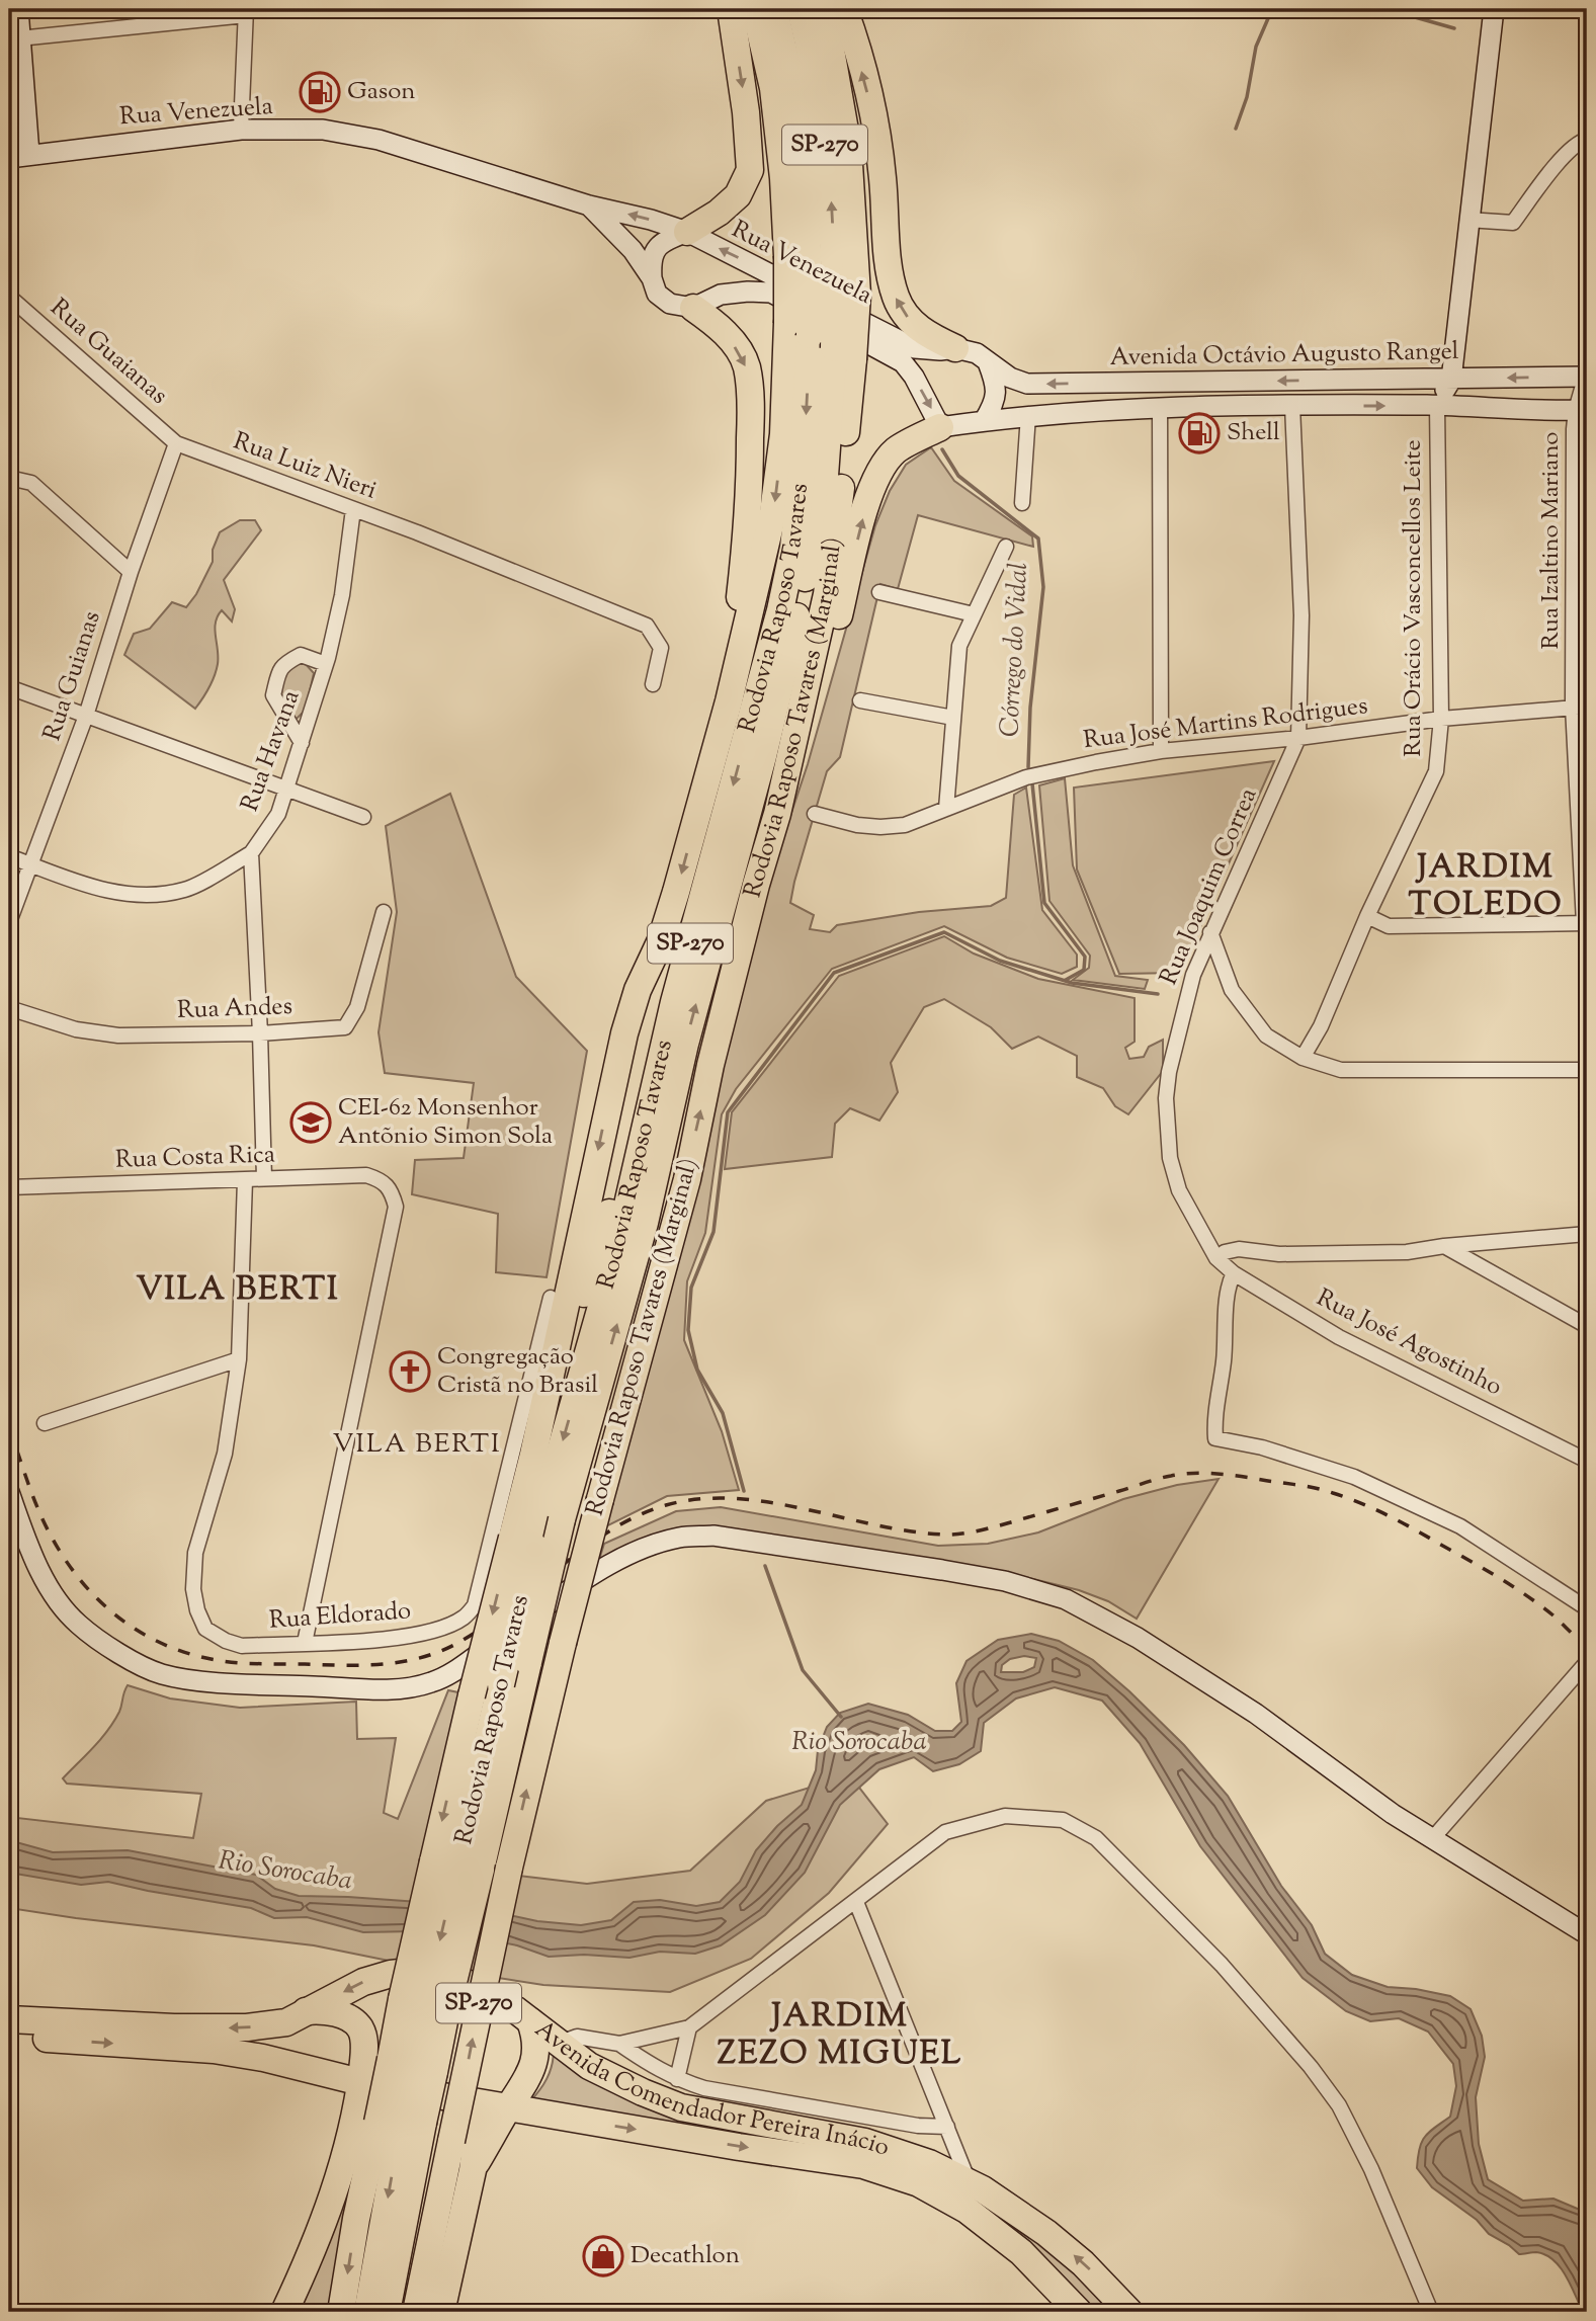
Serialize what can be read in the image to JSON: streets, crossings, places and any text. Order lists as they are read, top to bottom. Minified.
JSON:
{"streets":{"highway":["SP-270","Rodovia Raposo Tavares","Rodovia Raposo Tavares (Marginal)","Avenida Comendador Pereira Inácio"],"main road":["Rua Venezuela","Avenida Octávio Augusto Rangel"],"street":["Rua Guaianas","Rua Luiz Nieri","Rua Izaltino Mariano","Rua Orácio Vasconcellos Leite","Rua Guianas","Rua José Martins Rodrigues","Rua Havana","Rua Joaquim Correa","Rua Andes","Rua Costa Rica","Rua José Agostinho","Rua Eldorado"]},"crossings":[["Rua Venezuela","Avenida Octávio Augusto Rangel"],["SP-270","Rodovia Raposo Tavares"],["SP-270","Rodovia Raposo Tavares (Marginal)"],["Rua Guaianas","Rua Luiz Nieri"],["Rua Guaianas","Rua Guianas"],["Avenida Octávio Augusto Rangel","Rua Izaltino Mariano"],["Avenida Octávio Augusto Rangel","Rua Orácio Vasconcellos Leite"],["Rua Luiz Nieri","Rua Guianas"],["Rua Luiz Nieri","Rua Havana"],["Rua Izaltino Mariano","Rua José Martins Rodrigues"],["Rua Orácio Vasconcellos Leite","Rua José Martins Rodrigues"],["Rodovia Raposo Tavares","Rodovia Raposo Tavares (Marginal)"],["Rua José Martins Rodrigues","Rua Joaquim Correa"],["Rua Joaquim Correa","Rua José Agostinho"],["Rua Costa Rica","Rua Eldorado"]],"districts":["JARDIM TOLEDO","VILA BERTI","VILA BERTI","JARDIM ZEZO MIGUEL"],"water":["Córrego do Vidal","Rio Sorocaba"],"places":{"fuel station":["Gason","Shell"],"school or university":["CEI-62 Monsenhor Antõnio Simon Sola"],"church":["Congregação Cristã no Brasil"],"shop":["Decathlon"]}}
